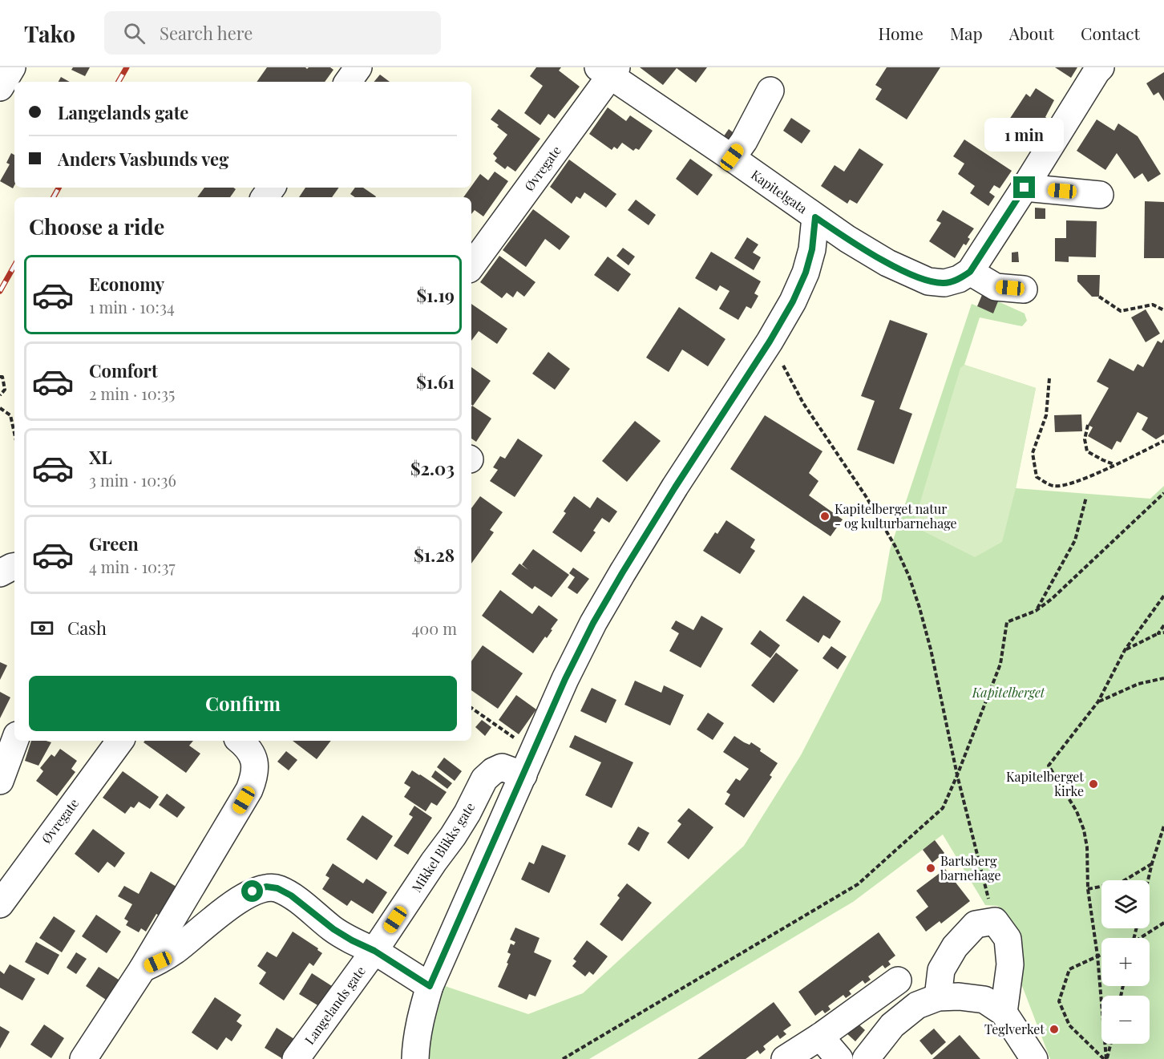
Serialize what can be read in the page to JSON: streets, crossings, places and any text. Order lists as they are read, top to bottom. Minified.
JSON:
{"streets":{"street":["Øvregate","Kapitelgata","Mikkel Blikks gate","Langelands gate"]},"crossings":[["Øvregate","Kapitelgata"],["Mikkel Blikks gate","Langelands gate"]],"parks":["Kapitelberget"],"places":["Kapitelberget natur - og kulturbarnehage","Kapitelberget kirke","Bartsberg barnehage","Teglverket"],"page":{"header":"Tako","search":"Search here","nav":["Home","Map","About","Contact"],"banner":["Langelands gate","Anders Vasbunds veg"],"bubble":"1 min","heading":"Choose a ride","list":[{"name":"Economy","note":"1 min · 10:34","value":"$1.19"},{"name":"Comfort","note":"2 min · 10:35","value":"$1.61"},{"name":"XL","note":"3 min · 10:36","value":"$2.03"},{"name":"Green","note":"4 min · 10:37","value":"$1.28"}],"pay":["Cash","400 m"],"buttons":"Confirm","map_buttons":["+","−"]}}
